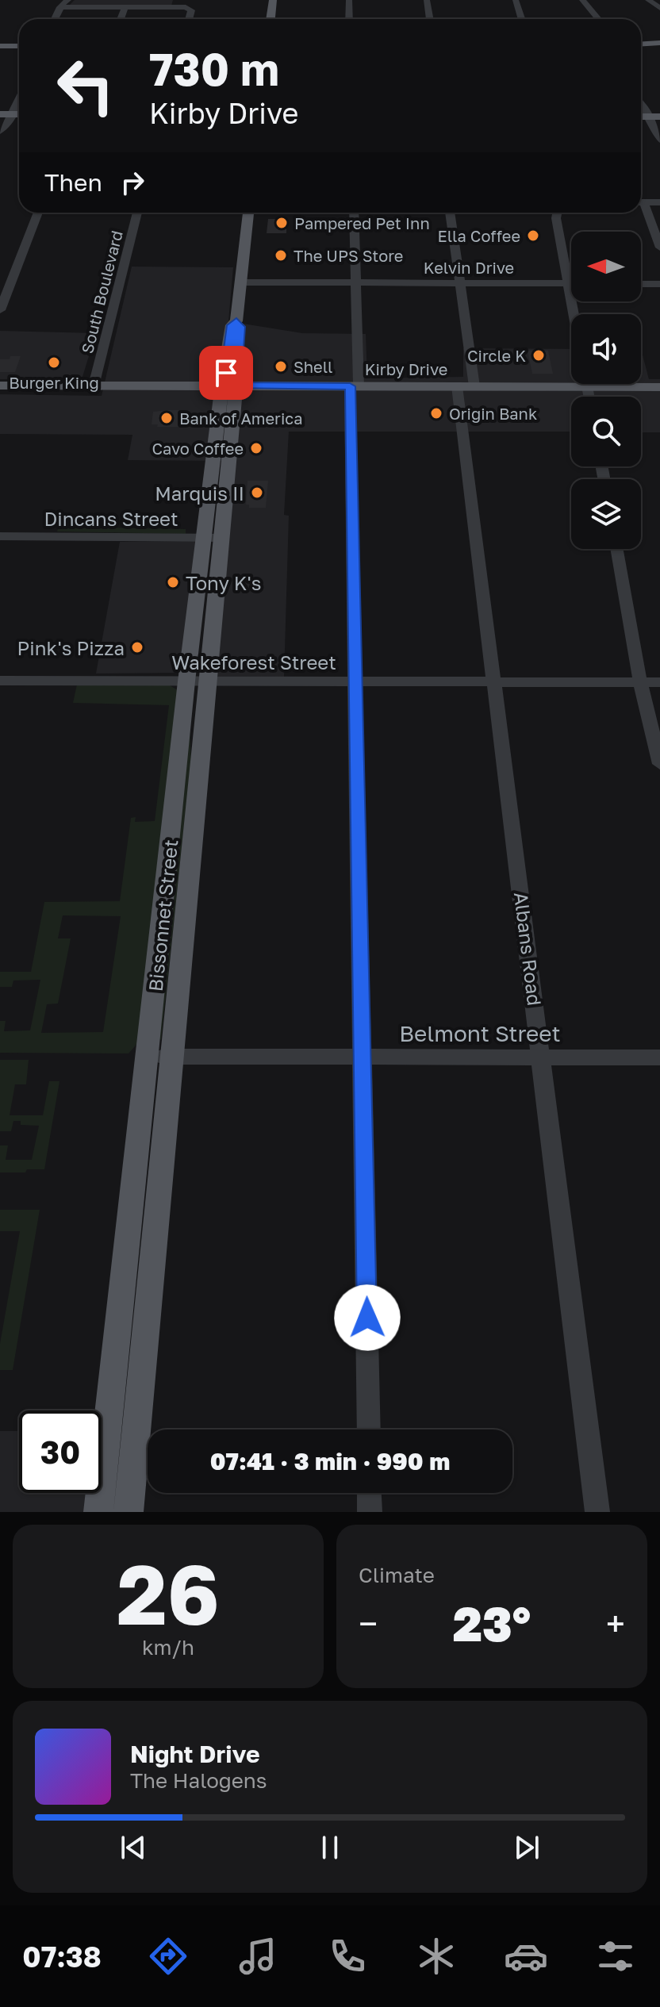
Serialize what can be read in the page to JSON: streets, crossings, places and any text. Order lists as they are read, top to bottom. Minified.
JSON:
{"streets":{"main road":["Kirby Drive","Bissonnet Street"],"street":["Kelvin Drive","South Boulevard","Dincans Street","Wakeforest Street","Albans Road","Belmont Street"]},"crossings":[["Kelvin Drive","Bissonnet Street"],["Kelvin Drive","Albans Road"],["South Boulevard","Kirby Drive"],["Kirby Drive","Bissonnet Street"],["Kirby Drive","Albans Road"],["Dincans Street","Bissonnet Street"],["Wakeforest Street","Bissonnet Street"],["Wakeforest Street","Albans Road"],["Bissonnet Street","Belmont Street"],["Albans Road","Belmont Street"]],"places":["Pampered Pet Inn","Ella Coffee","The UPS Store","Circle K","Burger King","Shell","Origin Bank","Bank of America","Cavo Coffee","Marquis II","Tony K's","Pink's Pizza"],"north":"left","page":{"turn":["730 m","Kirby Drive"],"then":"Then","limit":"30","trip":"07:41 · 3 min · 990 m","tile":[["26","km/h"],"Climate"],"heat":["−","23°","+"],"song":["Night Drive","The Halogens"],"tabs":"07:38"}}
